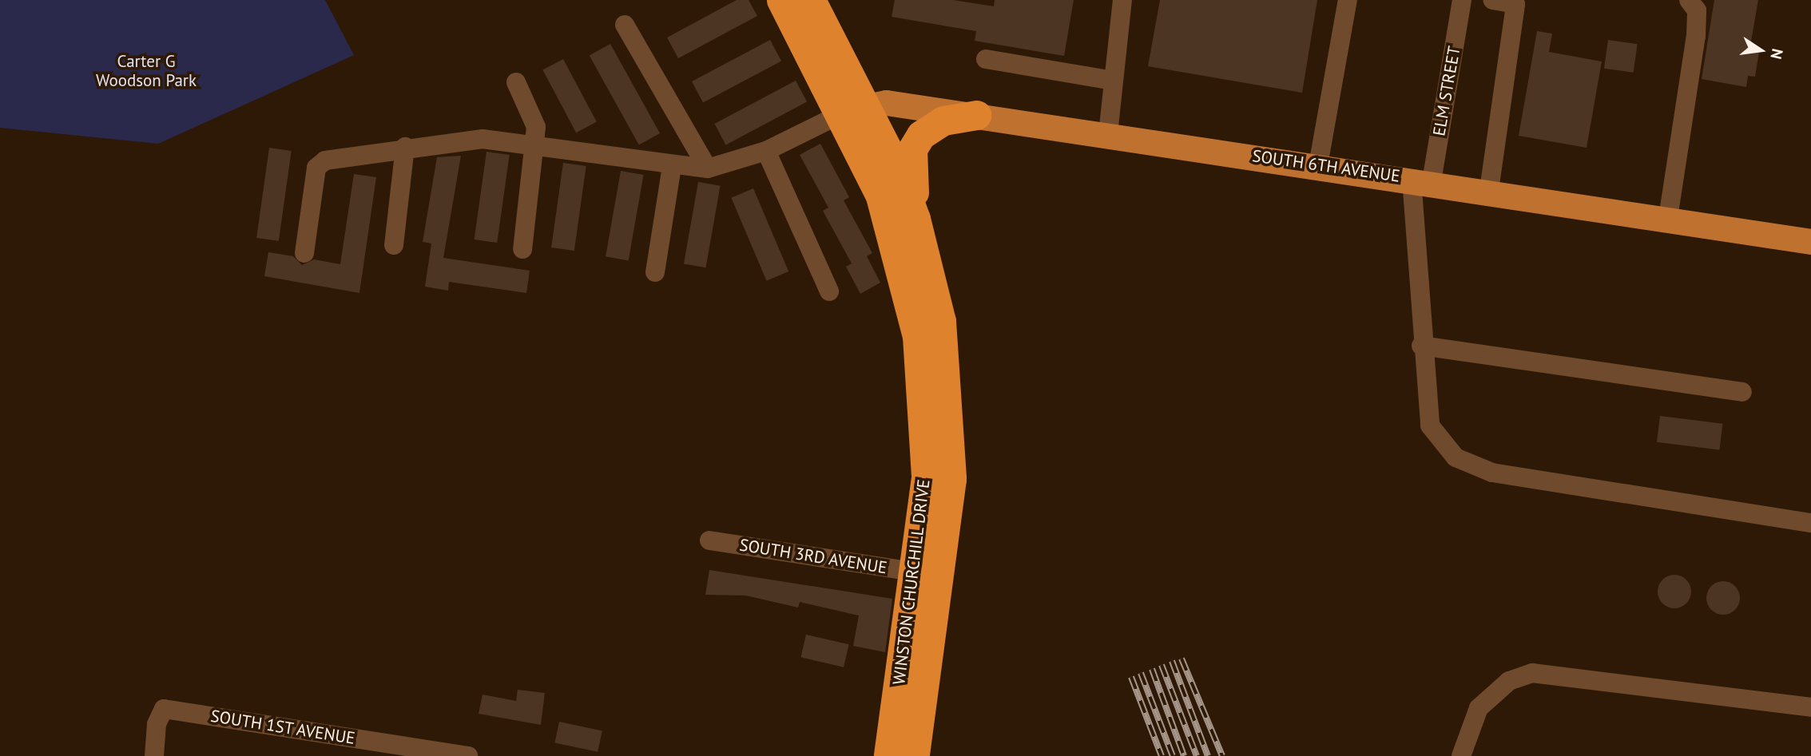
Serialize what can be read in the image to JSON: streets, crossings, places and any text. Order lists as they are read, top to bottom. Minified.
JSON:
{"streets":{"highway":["WINSTON CHURCHILL DRIVE"],"main road":["SOUTH 6TH AVENUE"],"street":["ELM STREET","SOUTH 3RD AVENUE","SOUTH 1ST AVENUE"]},"crossings":[["ELM STREET","SOUTH 6TH AVENUE"],["SOUTH 6TH AVENUE","WINSTON CHURCHILL DRIVE"],["SOUTH 3RD AVENUE","WINSTON CHURCHILL DRIVE"]],"parks":["Carter G Woodson Park"],"north":"right"}
